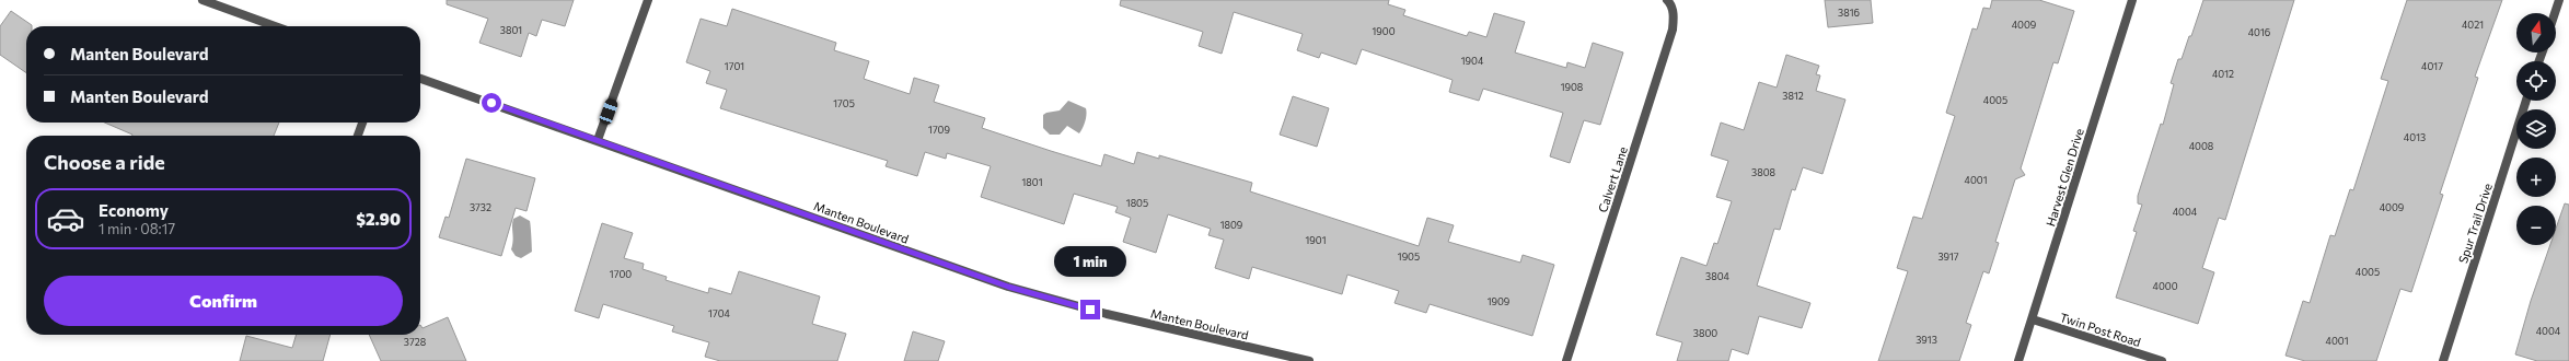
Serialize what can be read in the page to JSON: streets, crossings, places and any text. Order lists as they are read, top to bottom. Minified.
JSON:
{"streets":{"street":["Harvest Glen Drive","Calvert Lane","Manten Boulevard","Spur Trail Drive","Twin Post Road"]},"crossings":[["Harvest Glen Drive","Twin Post Road"]],"house_numbers":["3816","4009","4021","3801","1900","4016","1904","1701","4017","4012","1908","3812","4005","1705","1709","4013","4008","3808","4001","1801","1805","3732","4009","4004","1809","1901","1905","3917","4005","1700","3804","4000","1909","1704","4004","3800","3913","4001","3728"],"north":"top","page":{"map_buttons":["+","−"],"banner":["Manten Boulevard","Manten Boulevard"],"heading":"Choose a ride","list":[{"name":"Economy","note":"1 min · 08:17","value":"$2.90"}],"bubble":"1 min","buttons":"Confirm"}}
